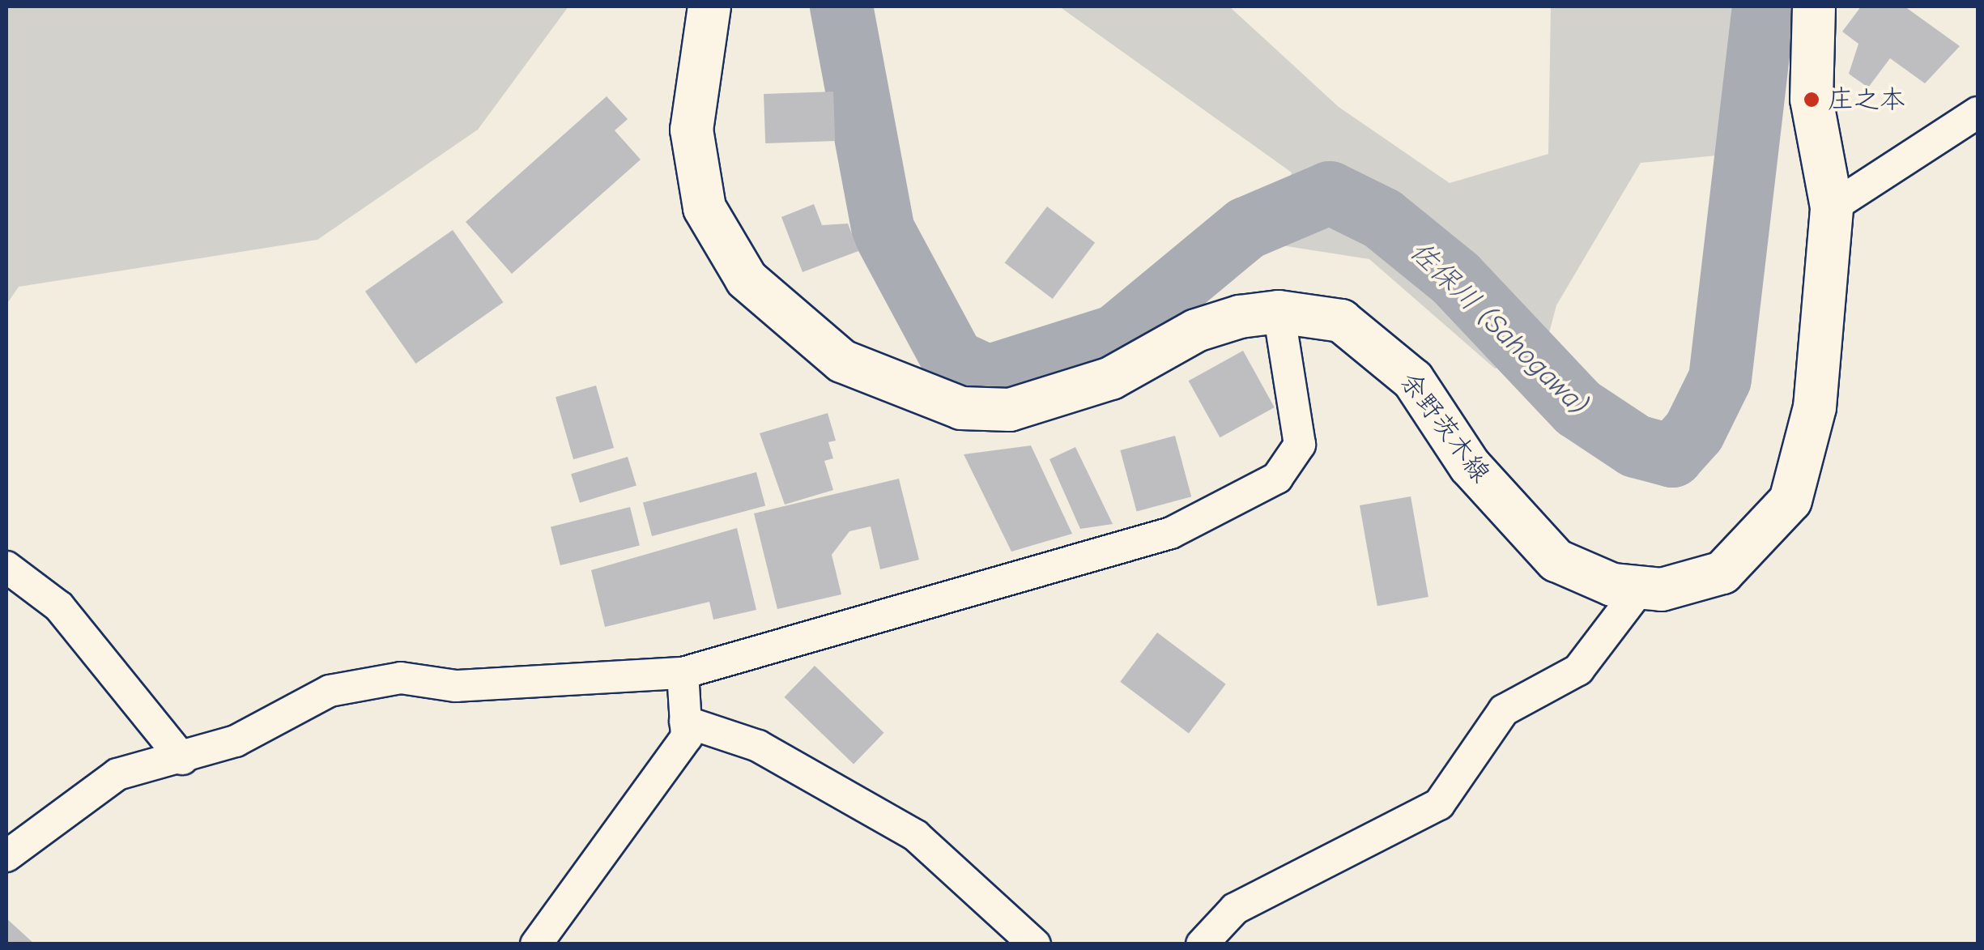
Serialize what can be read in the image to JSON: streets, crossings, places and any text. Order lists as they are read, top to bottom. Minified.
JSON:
{"streets":{"main road":["余野茨木線"]},"water":["佐保川 (Sahogawa)"],"places":["庄之本"]}
